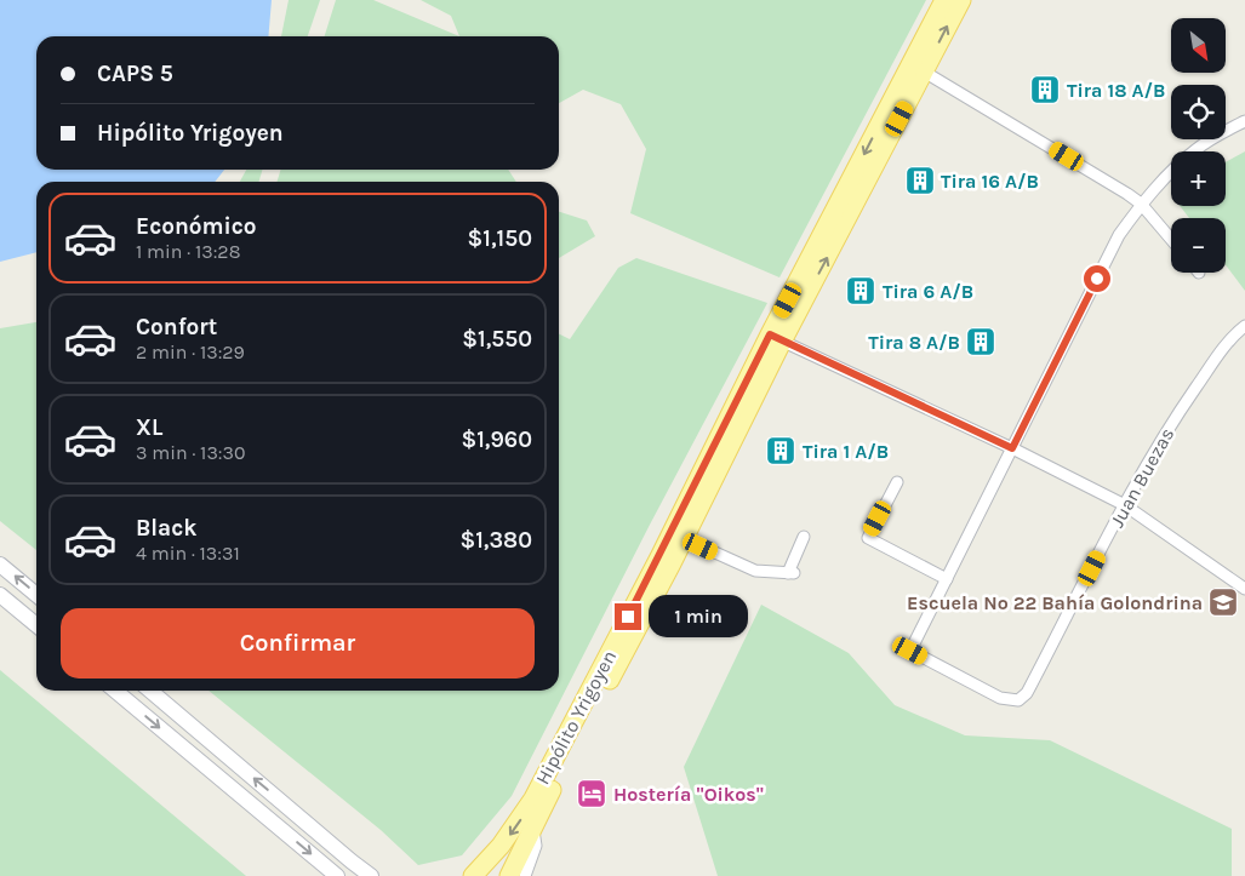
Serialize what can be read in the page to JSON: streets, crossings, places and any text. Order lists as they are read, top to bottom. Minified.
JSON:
{"streets":{"main road":["Hipólito Yrigoyen"],"street":["Juan Buezas"]},"places":{"building":["Tira 18 A/B","Tira 16 A/B","Tira 6 A/B","Tira 8 A/B","Tira 1 A/B"],"school or university":["Escuela Nº 22 Bahía Golondrina"],"hotel":["Hostería \"Oikos\""]},"north":"bottom right","page":{"map_buttons":["+","−"],"banner":["CAPS 5","Hipólito Yrigoyen"],"list":[{"name":"Económico","note":"1 min · 13:28","value":"$1,150"},{"name":"Confort","note":"2 min · 13:29","value":"$1,550"},{"name":"XL","note":"3 min · 13:30","value":"$1,960"},{"name":"Black","note":"4 min · 13:31","value":"$1,380"}],"bubble":"1 min","buttons":"Confirmar"}}
